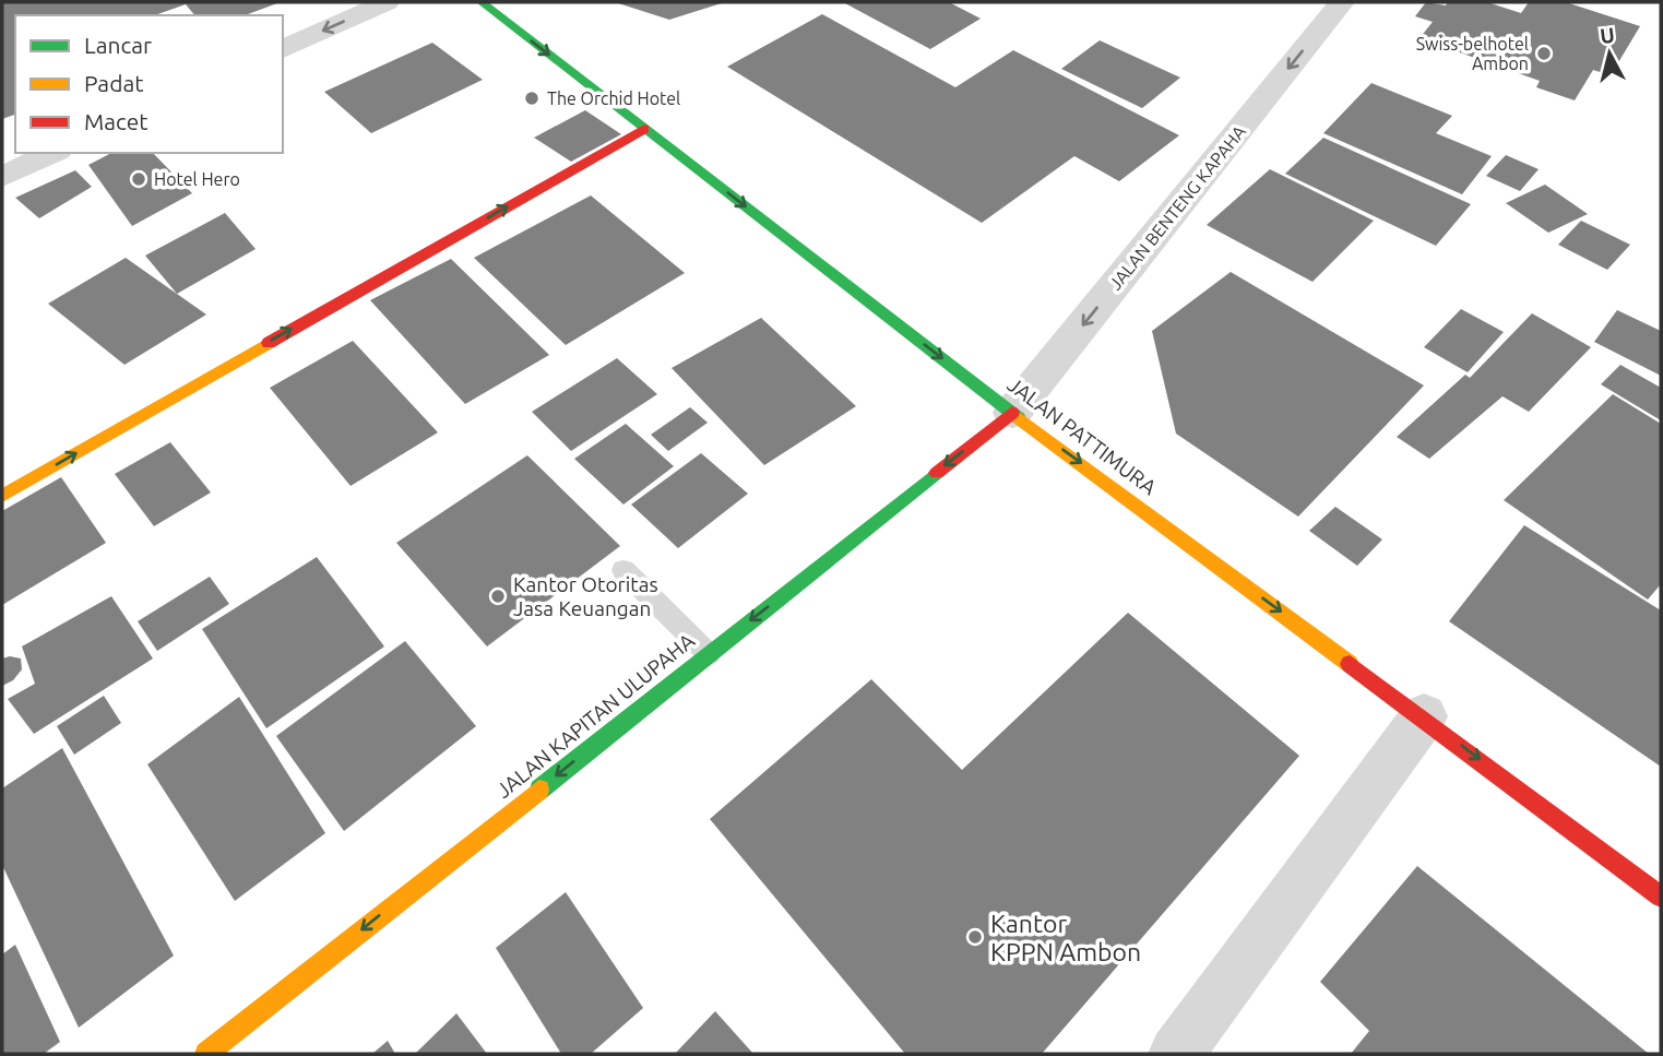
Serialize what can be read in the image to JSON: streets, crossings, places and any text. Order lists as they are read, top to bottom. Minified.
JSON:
{"streets":{"main road":["JALAN PATTIMURA","JALAN KAPITAN ULUPAHA"],"street":["JALAN BENTENG KAPAHA"]},"crossings":[["JALAN BENTENG KAPAHA","JALAN PATTIMURA"],["JALAN BENTENG KAPAHA","JALAN KAPITAN ULUPAHA"],["JALAN PATTIMURA","JALAN KAPITAN ULUPAHA"]],"one_way":["JALAN BENTENG KAPAHA","JALAN PATTIMURA","JALAN KAPITAN ULUPAHA"],"places":["Swiss-belhotel Ambon","The Orchid Hotel","Hotel Hero","Kantor Otoritas Jasa Keuangan","Kantor KPPN Ambon"],"legend":["Lancar","Padat","Macet"],"north":"top"}
